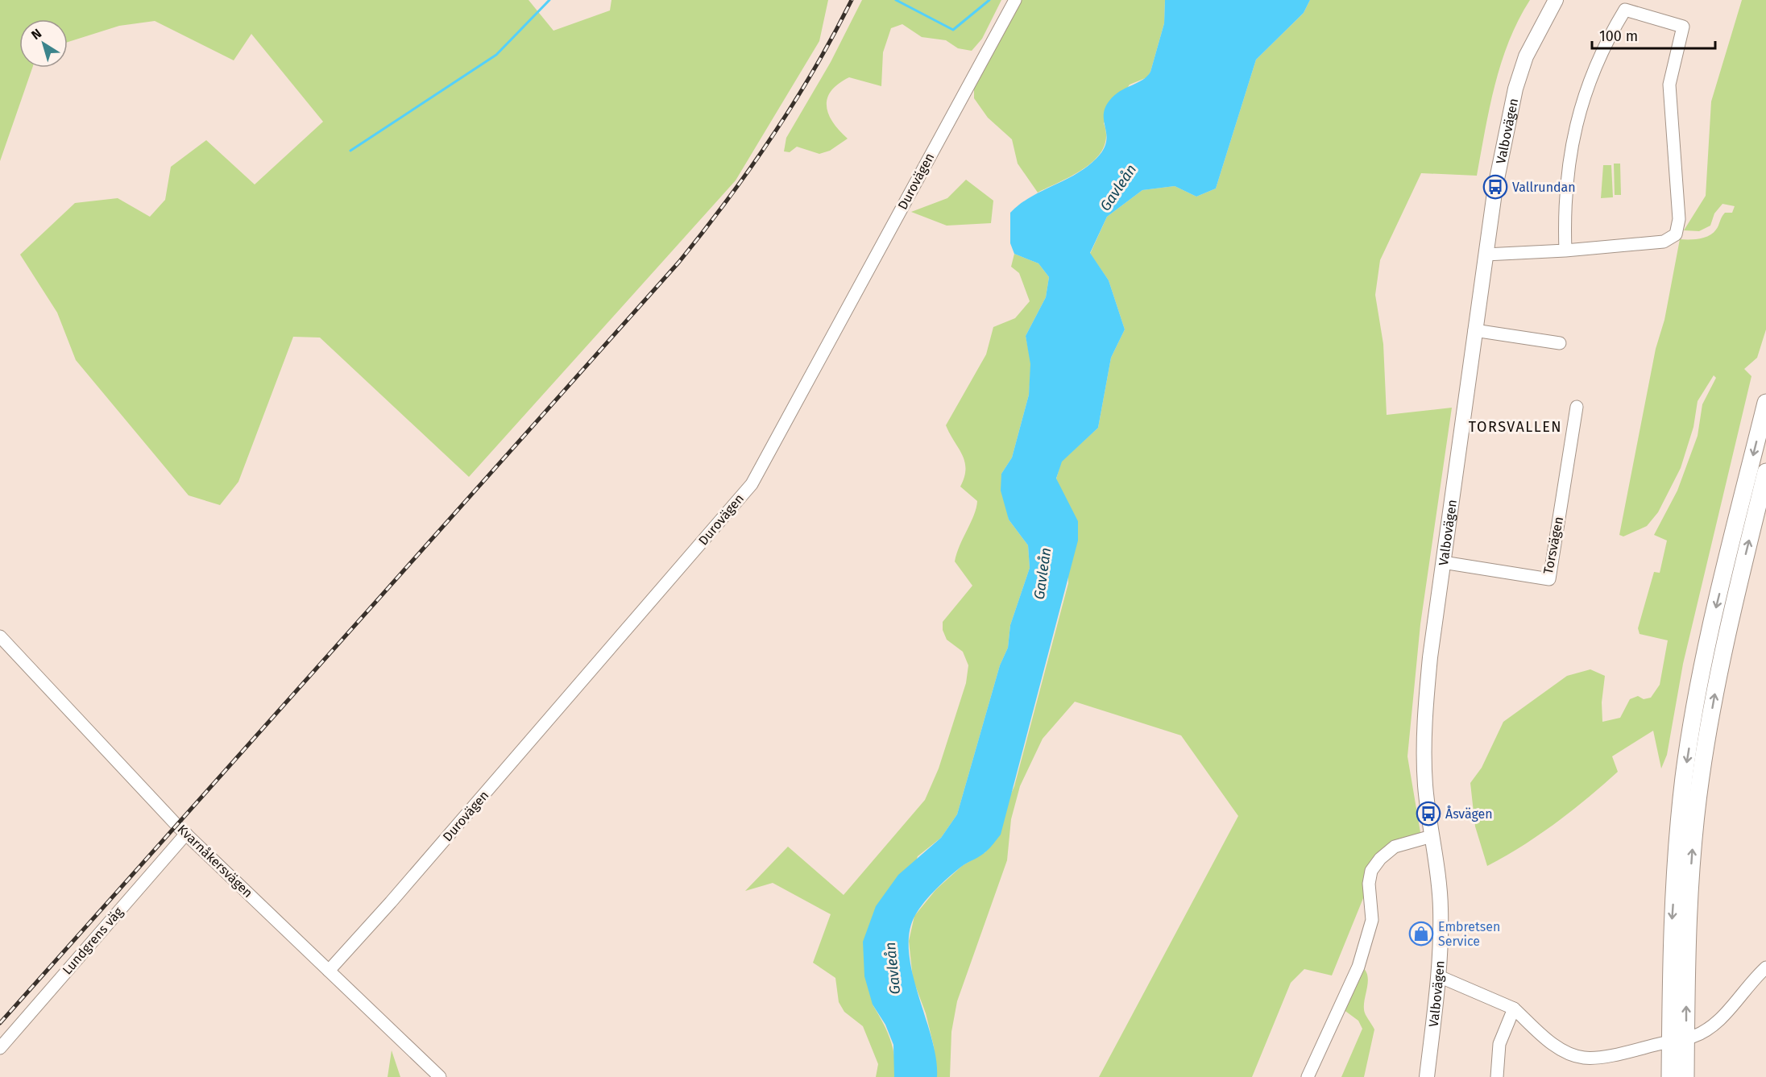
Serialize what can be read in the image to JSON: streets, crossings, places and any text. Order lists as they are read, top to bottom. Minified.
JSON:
{"streets":{"main road":["Valbovägen"],"street":["Durovägen","Torsvägen","Kvarnåkersvägen","Lundgrens väg"]},"crossings":[["Valbovägen","Torsvägen"],["Durovägen","Kvarnåkersvägen"],["Kvarnåkersvägen","Lundgrens väg"]],"districts":["TORSVALLEN"],"water":["Gavleån"],"places":{"bus stop":["Vallrundan","Åsvägen"],"shop":["Embretsen Service"]},"scale_bar":"100 m","north":"top left"}
